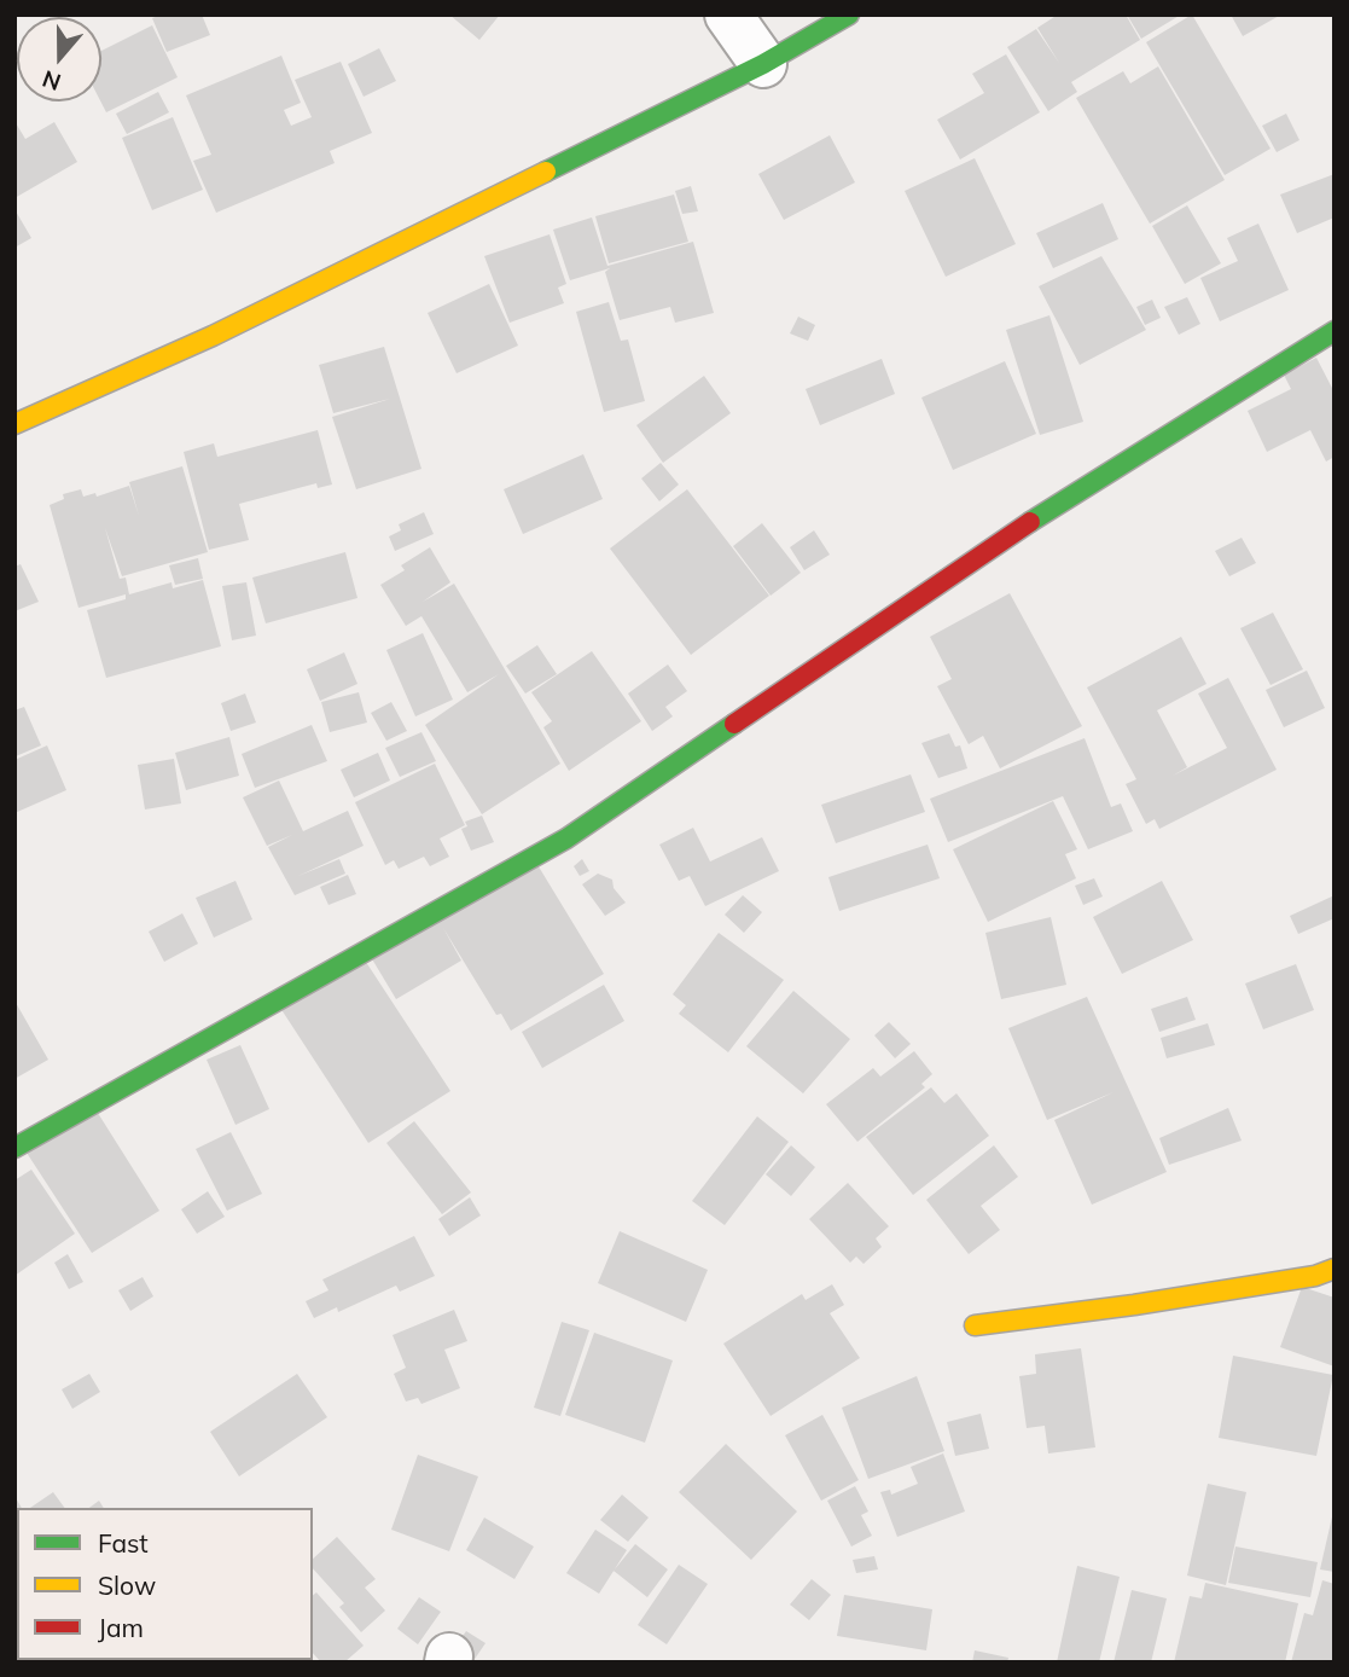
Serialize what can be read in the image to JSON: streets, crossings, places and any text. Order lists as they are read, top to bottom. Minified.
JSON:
{"legend":["Fast","Slow","Jam"],"north":"bottom"}
